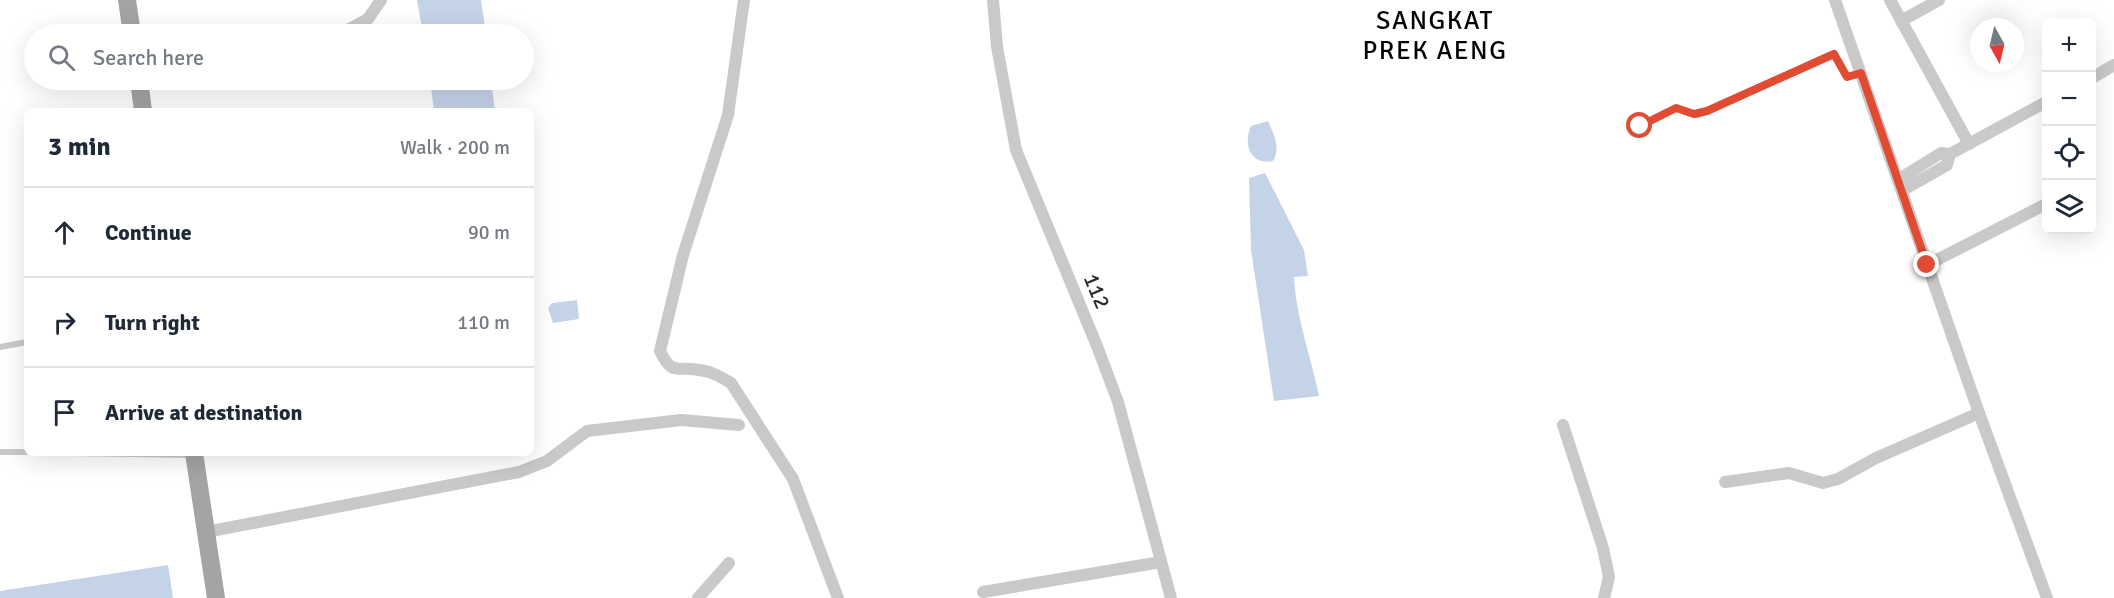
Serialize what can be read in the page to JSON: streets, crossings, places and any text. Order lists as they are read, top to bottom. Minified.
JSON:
{"streets":{"street":["112"]},"districts":["SANGKAT PREK AENG"],"north":"bottom","page":{"map_buttons":["+","−"],"search":"Search here","heading":["3 min","Walk · 200 m"],"list":[["Continue","90 m"],["Turn right","110 m"],"Arrive at destination"]}}
